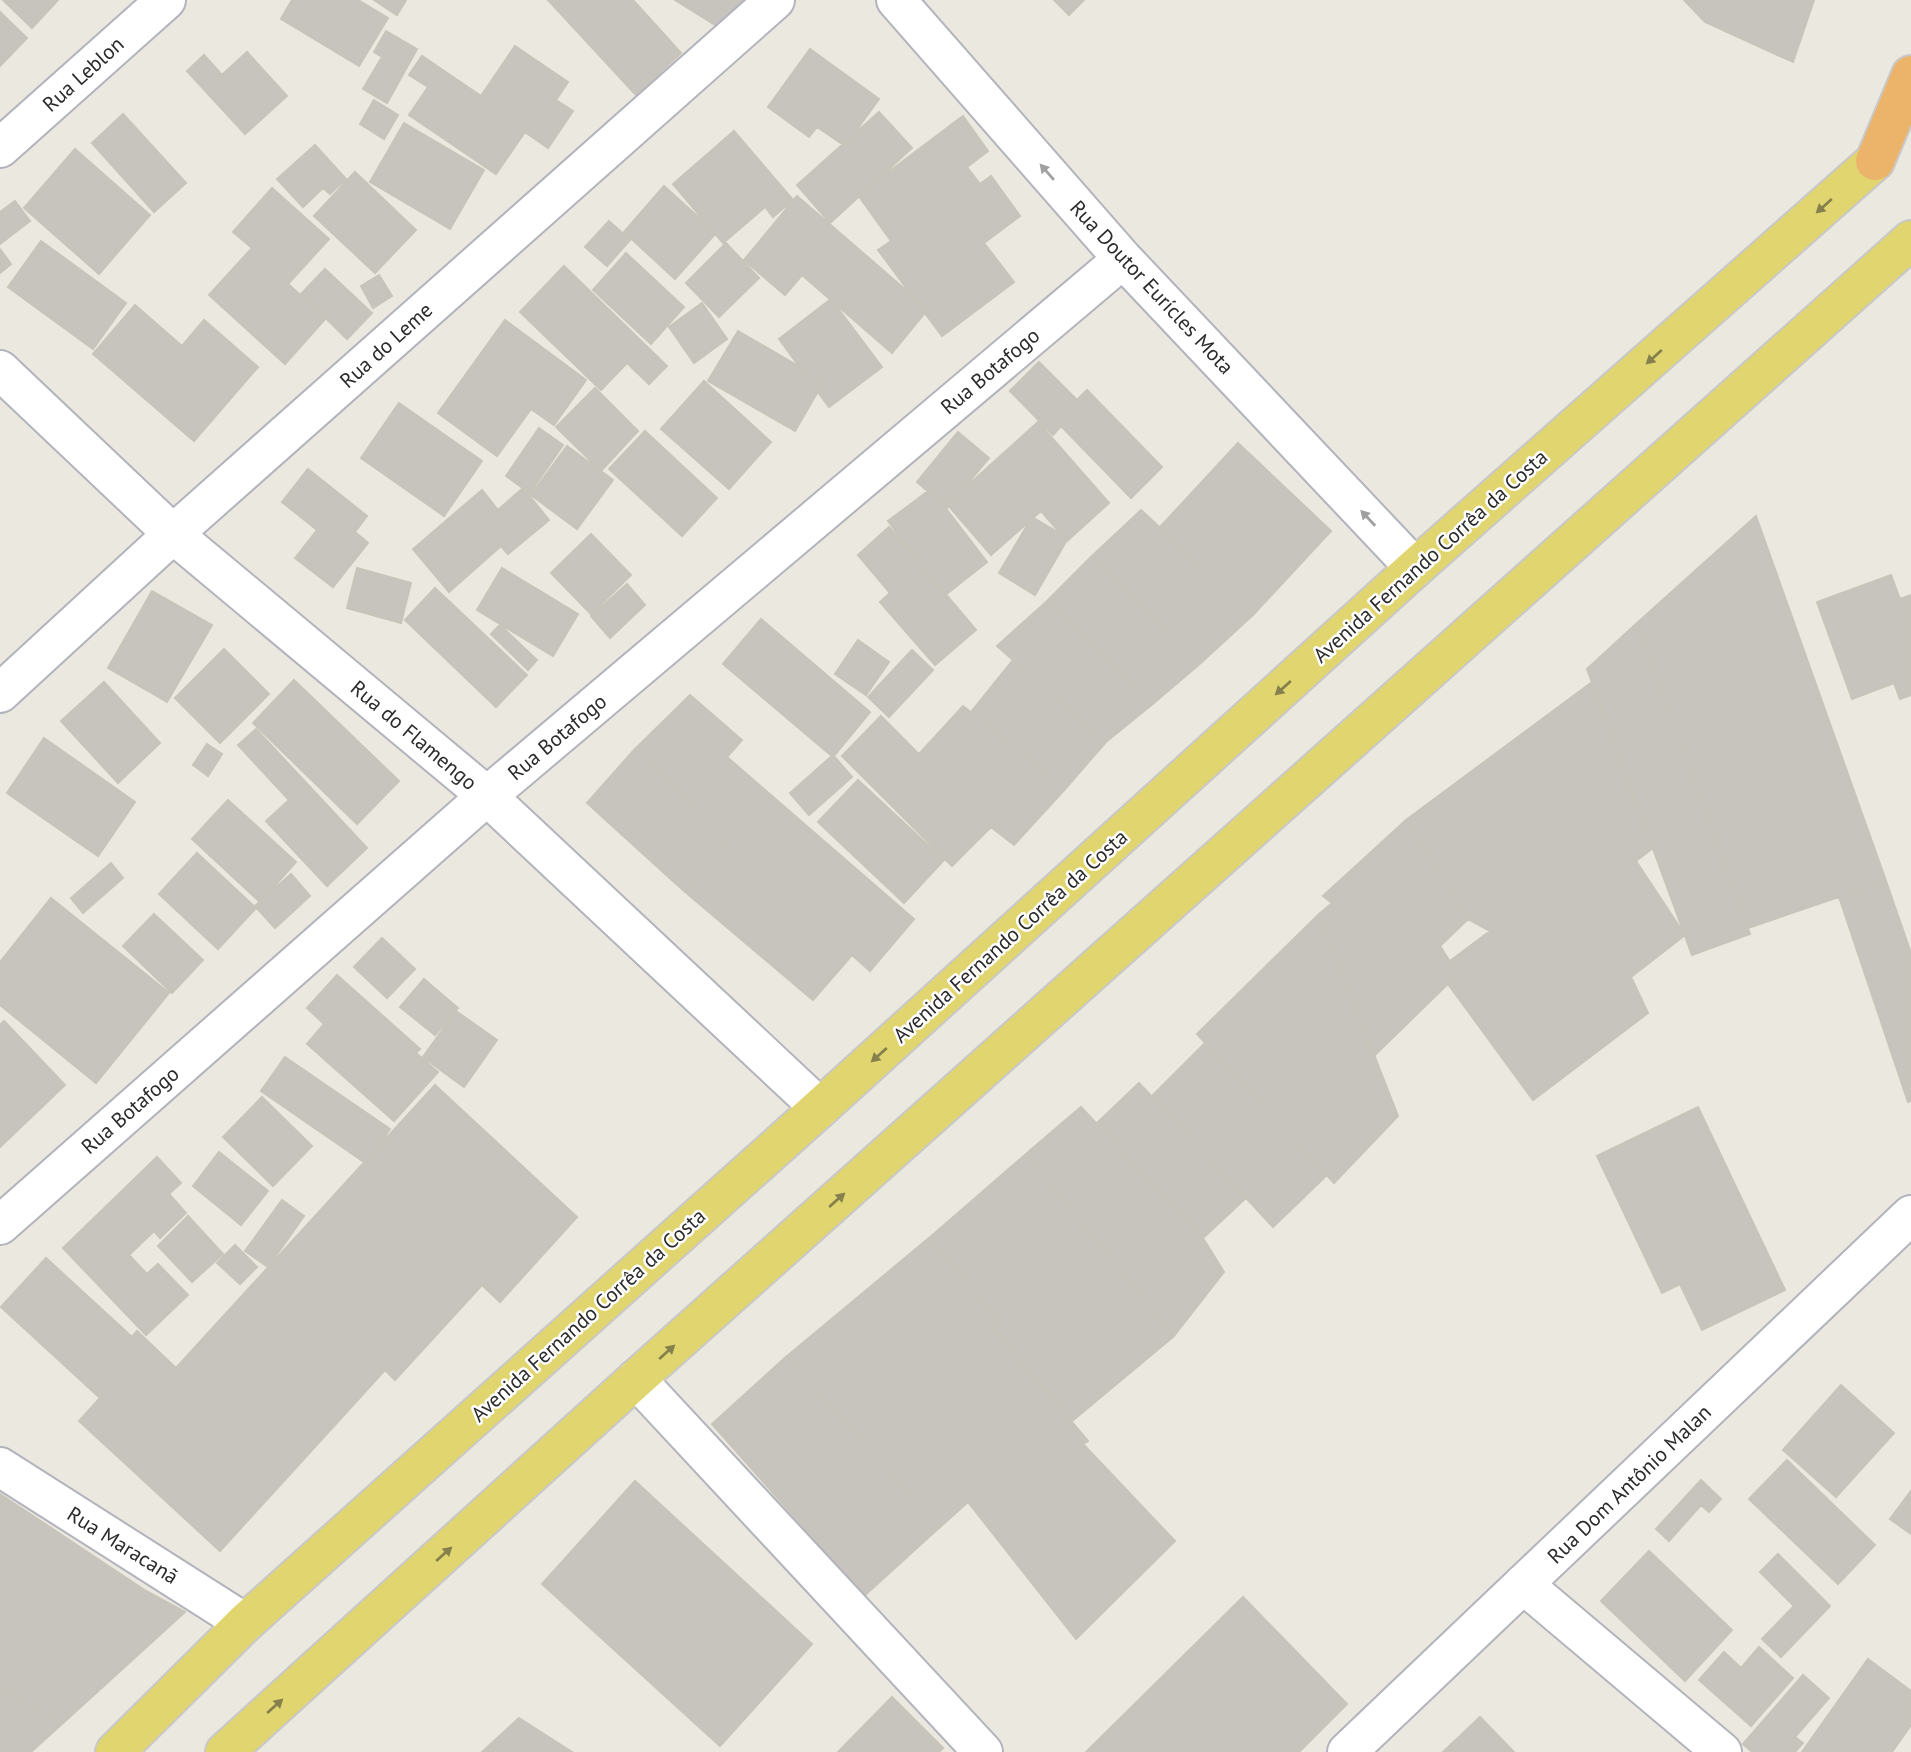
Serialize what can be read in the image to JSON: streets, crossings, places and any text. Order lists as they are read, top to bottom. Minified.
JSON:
{"streets":{"highway":["Avenida Fernando Corrêa da Costa"],"street":["Rua Leblon","Rua Doutor Eurícles Mota","Rua do Leme","Rua Botafogo","Rua do Flamengo","Rua Dom Antônio Malan","Rua Maracanã"]},"crossings":[["Rua Doutor Eurícles Mota","Rua Botafogo"],["Rua Doutor Eurícles Mota","Avenida Fernando Corrêa da Costa"],["Rua do Leme","Rua do Flamengo"],["Rua Botafogo","Rua do Flamengo"],["Avenida Fernando Corrêa da Costa","Rua do Flamengo"],["Avenida Fernando Corrêa da Costa","Rua Maracanã"]],"one_way":["Rua Doutor Eurícles Mota","Avenida Fernando Corrêa da Costa"]}
